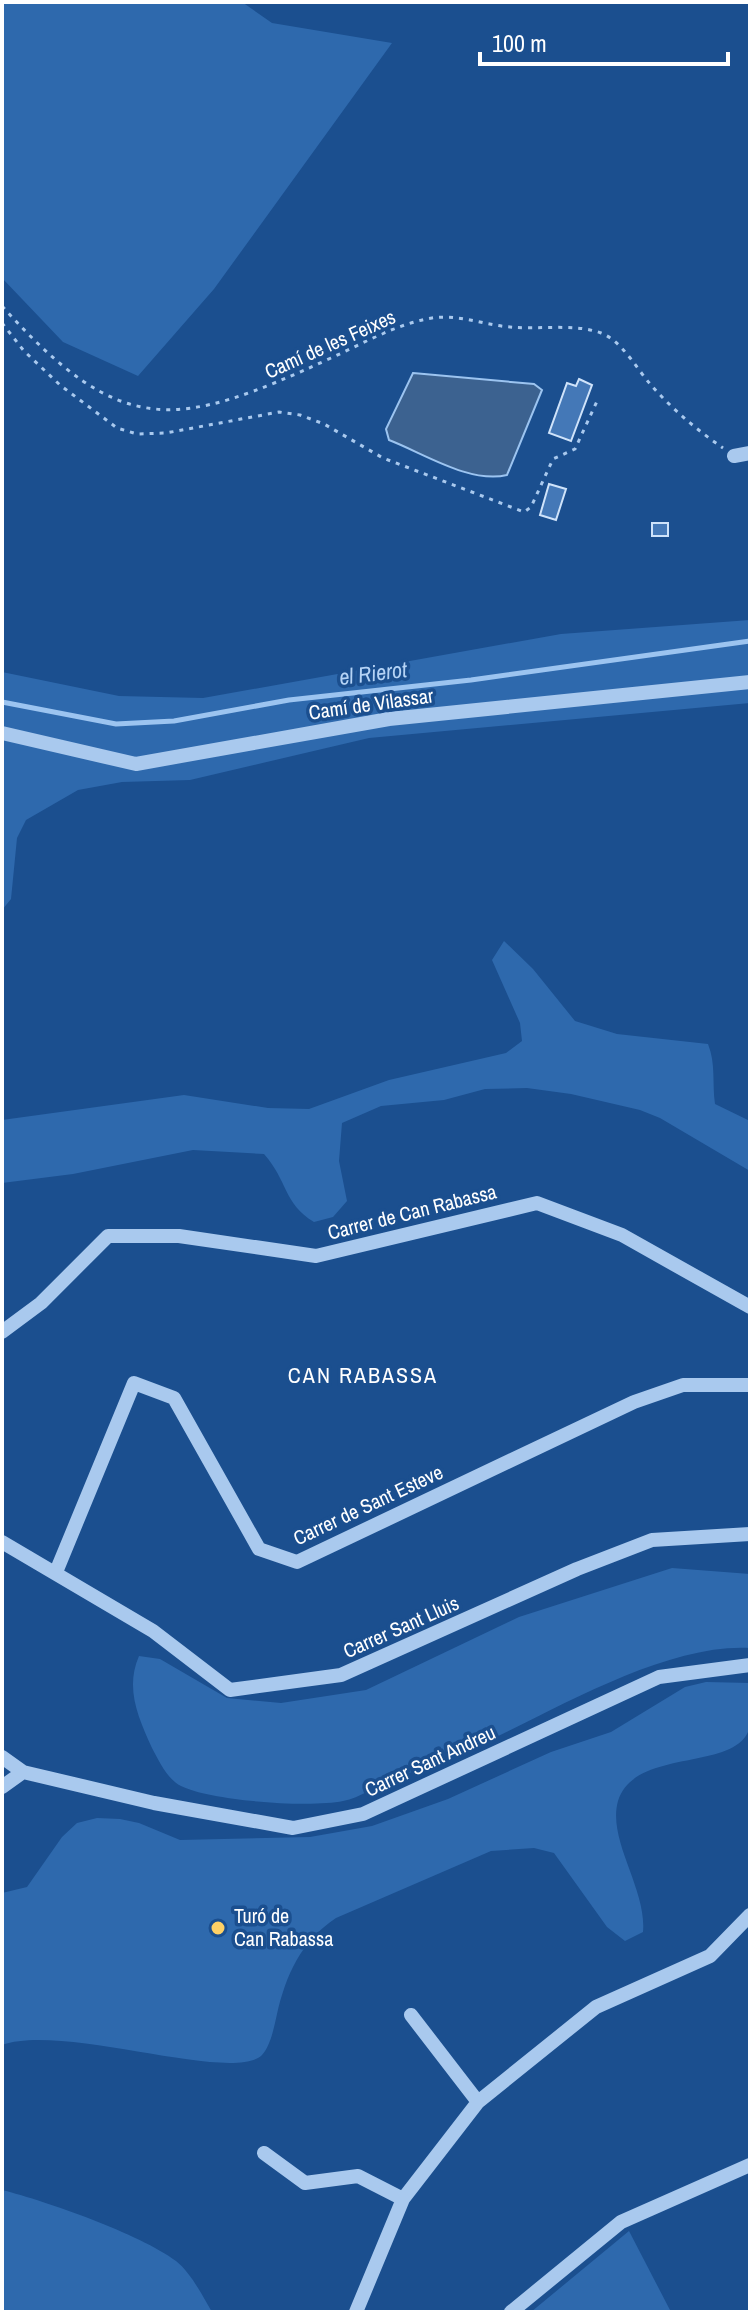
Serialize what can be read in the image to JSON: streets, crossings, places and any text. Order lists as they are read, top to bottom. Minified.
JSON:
{"streets":{"street":["Camí de Vilassar","Carrer de Can Rabassa","Carrer de Sant Esteve","Carrer Sant Lluis","Carrer Sant Andreu"],"path":["Camí de les Feixes"]},"crossings":[["Carrer de Sant Esteve","Carrer Sant Lluis"]],"districts":["CAN RABASSA"],"water":["el Rierot"],"places":["Turó de Can Rabassa"],"scale_bar":"100 m"}
